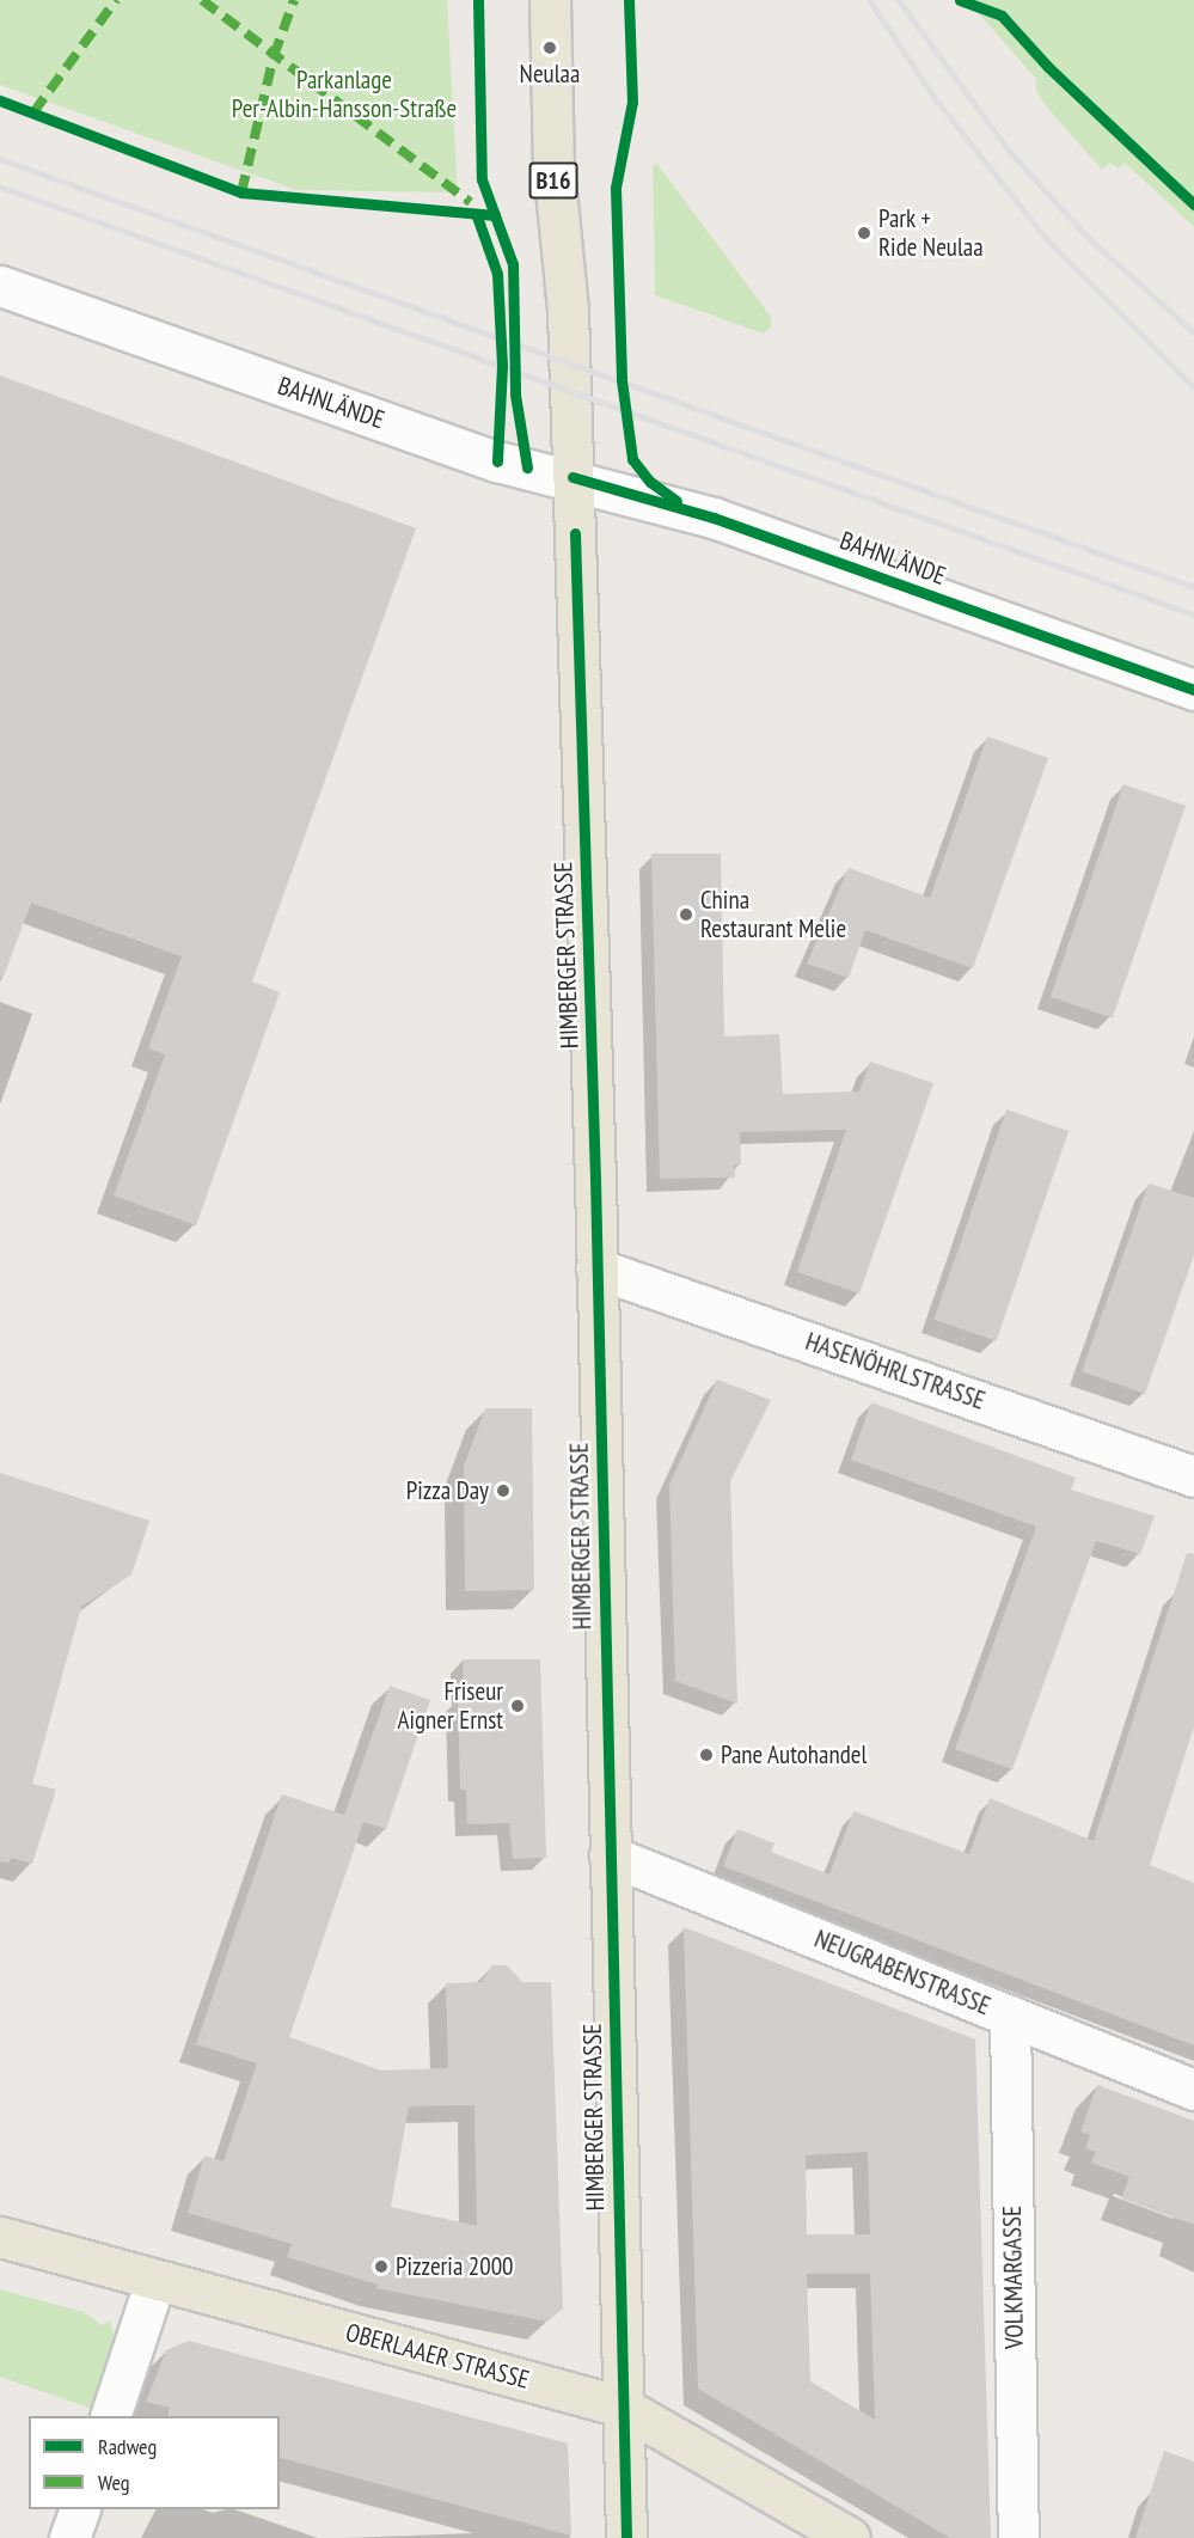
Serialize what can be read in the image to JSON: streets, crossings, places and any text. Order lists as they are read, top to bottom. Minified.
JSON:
{"streets":{"main road":["B16","HIMBERGER STRASSE","OBERLAAER STRASSE"],"street":["BAHNLÄNDE","HASENÖHRLSTRASSE","NEUGRABENSTRASSE","VOLKMARGASSE"]},"crossings":[["BAHNLÄNDE","HIMBERGER STRASSE"],["HIMBERGER STRASSE","HASENÖHRLSTRASSE"],["HIMBERGER STRASSE","NEUGRABENSTRASSE"],["HIMBERGER STRASSE","OBERLAAER STRASSE"],["NEUGRABENSTRASSE","VOLKMARGASSE"]],"parks":["Parkanlage Per-Albin-Hansson-Straße"],"places":["Neulaa","Park + Ride Neulaa","China Restaurant Melie","Pizza Day","Friseur Aigner Ernst","Pane Autohandel","Pizzeria 2000"],"legend":["Radweg","Weg"]}
